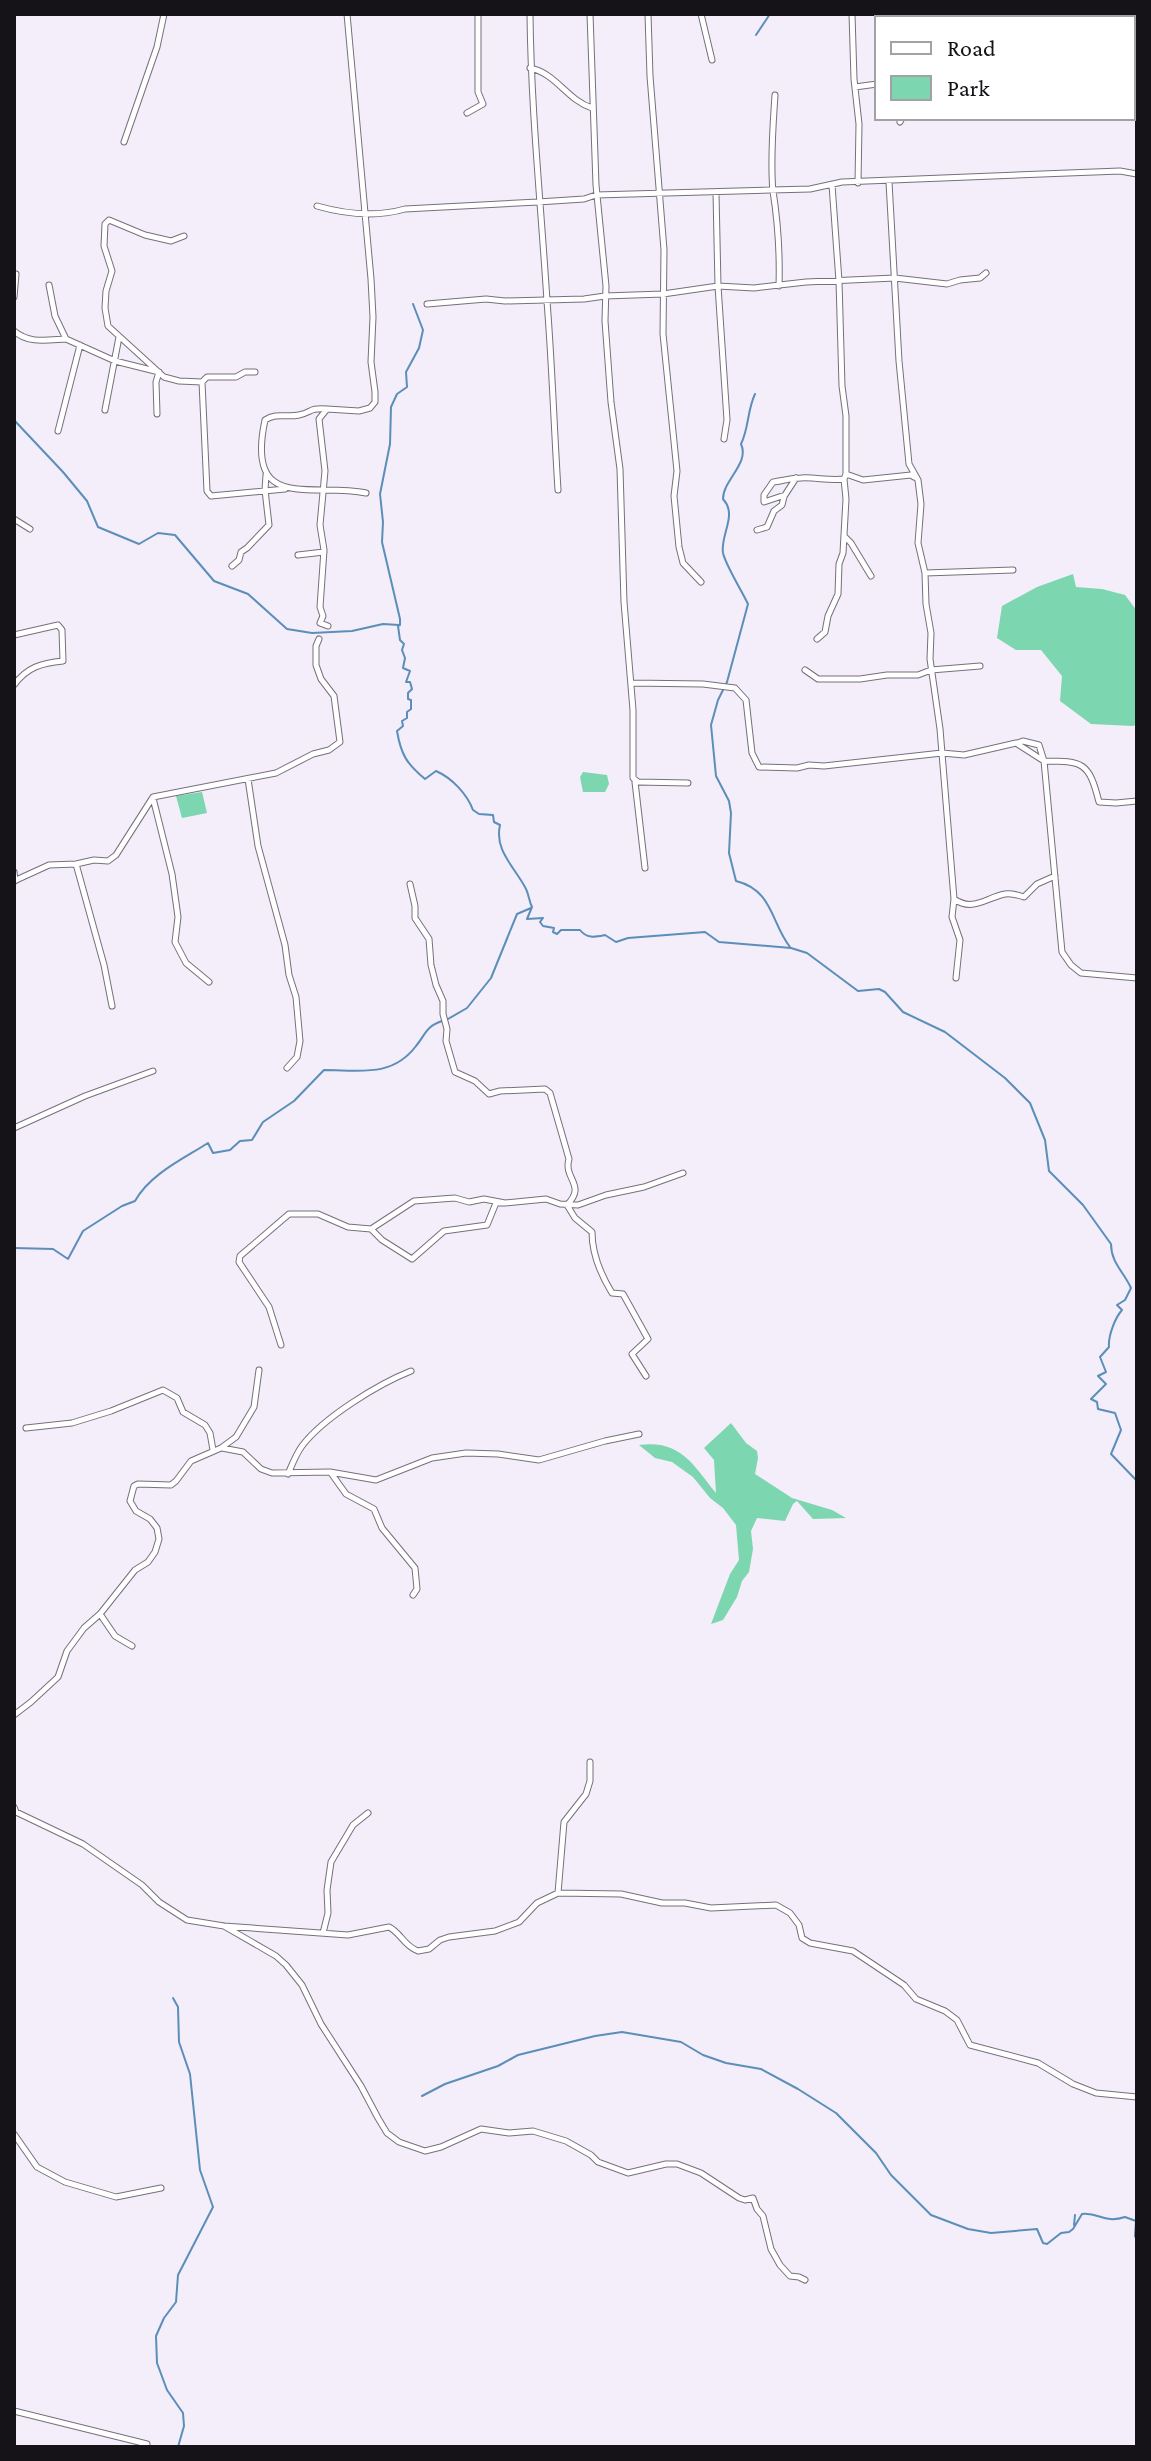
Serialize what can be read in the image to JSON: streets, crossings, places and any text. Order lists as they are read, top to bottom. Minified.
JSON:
{"legend":["Road","Park"]}
